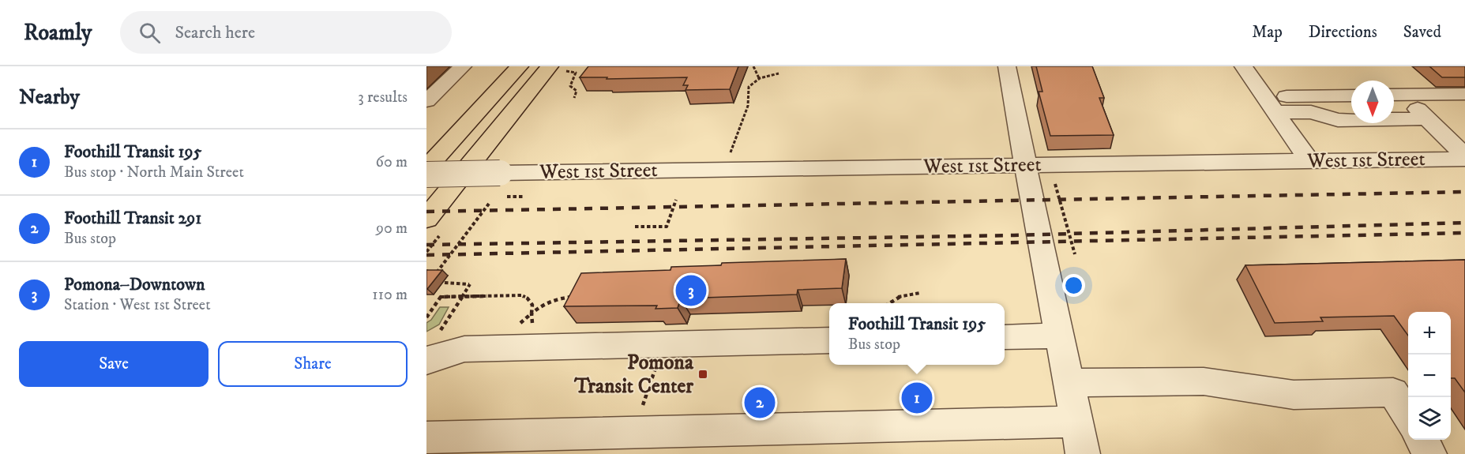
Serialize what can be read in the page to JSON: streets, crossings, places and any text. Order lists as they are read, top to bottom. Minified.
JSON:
{"streets":{"street":["West 1st Street"]},"places":{"transit":["Pomona Transit Center"]},"north":"bottom","page":{"header":"Roamly","search":"Search here","nav":["Map","Directions","Saved"],"heading":["Nearby","3 results"],"list":[{"mark":"1","name":"Foothill Transit 195","note":"Bus stop · North Main Street","value":"60 m"},{"mark":"2","name":"Foothill Transit 291","note":"Bus stop","value":"90 m"},{"mark":"3","name":"Pomona–Downtown","note":"Station · West 1st Street","value":"110 m"}],"pins":["3","1","2"],"popup":["Foothill Transit 195","Bus stop"],"map_buttons":["+","−"],"buttons":["Save","Share"]}}
